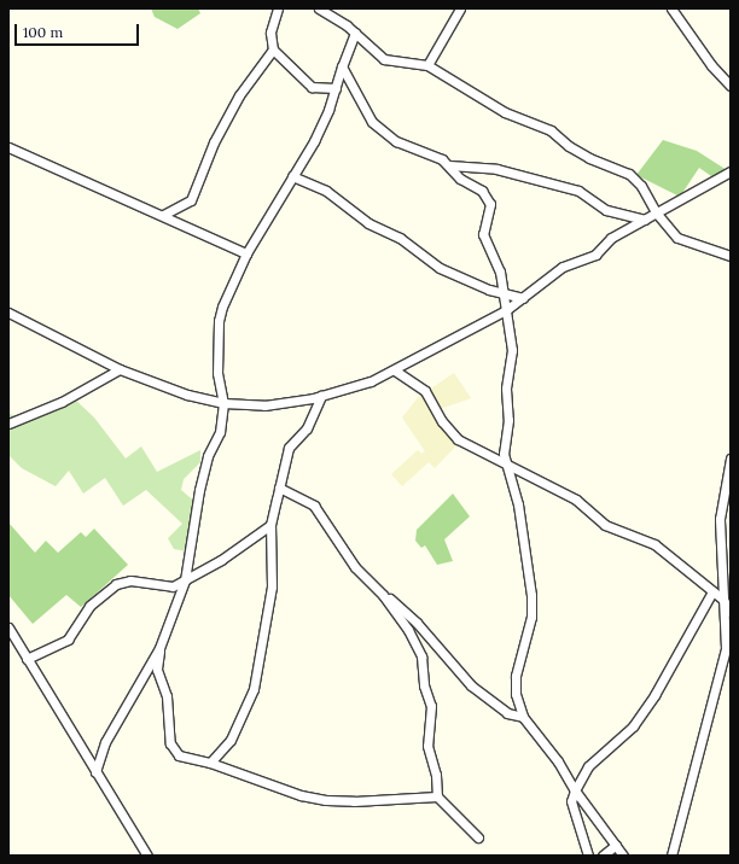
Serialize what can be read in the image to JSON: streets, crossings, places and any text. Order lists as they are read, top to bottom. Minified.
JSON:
{"scale_bar":"100 m"}
